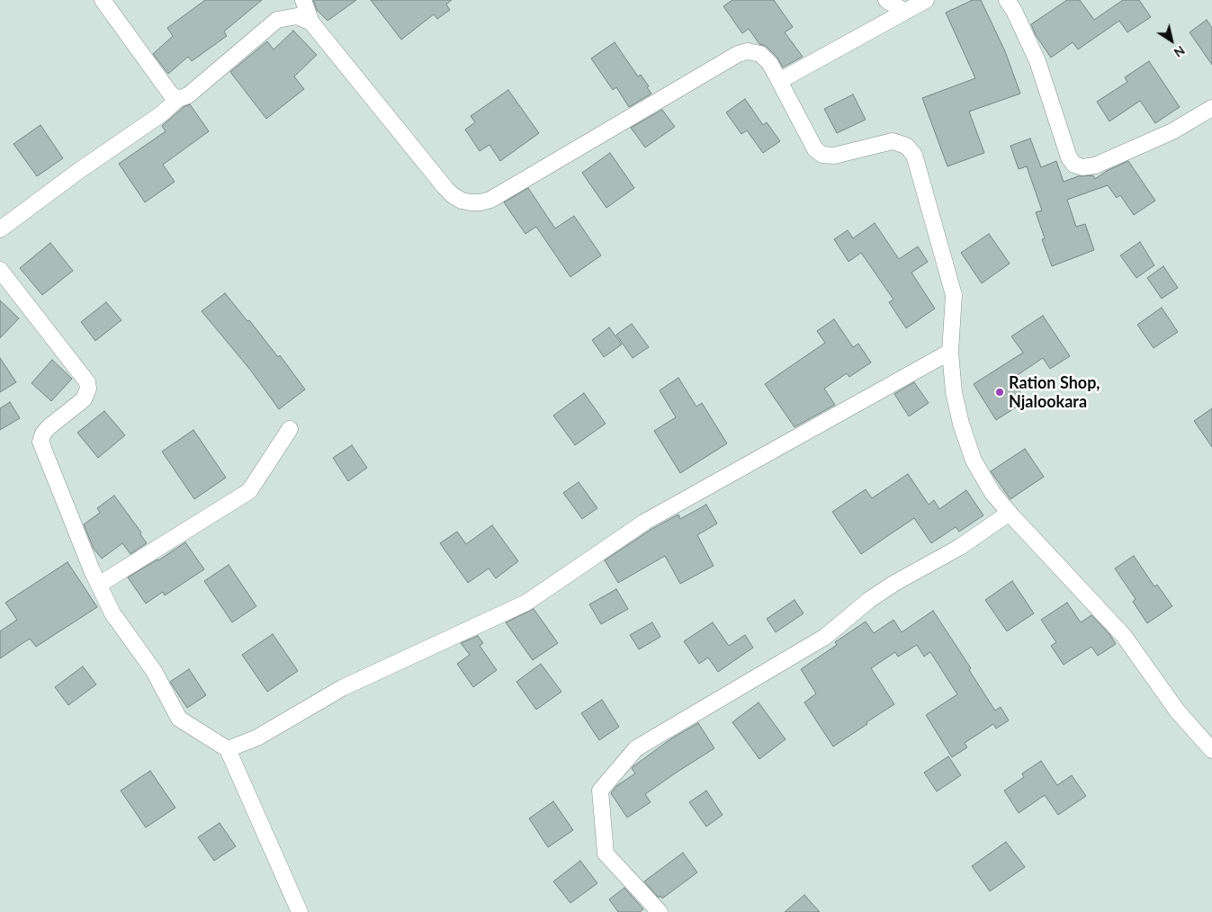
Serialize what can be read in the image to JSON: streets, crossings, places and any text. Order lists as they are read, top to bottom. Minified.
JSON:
{"places":["Ration Shop, Njalookara"],"north":"bottom right"}
